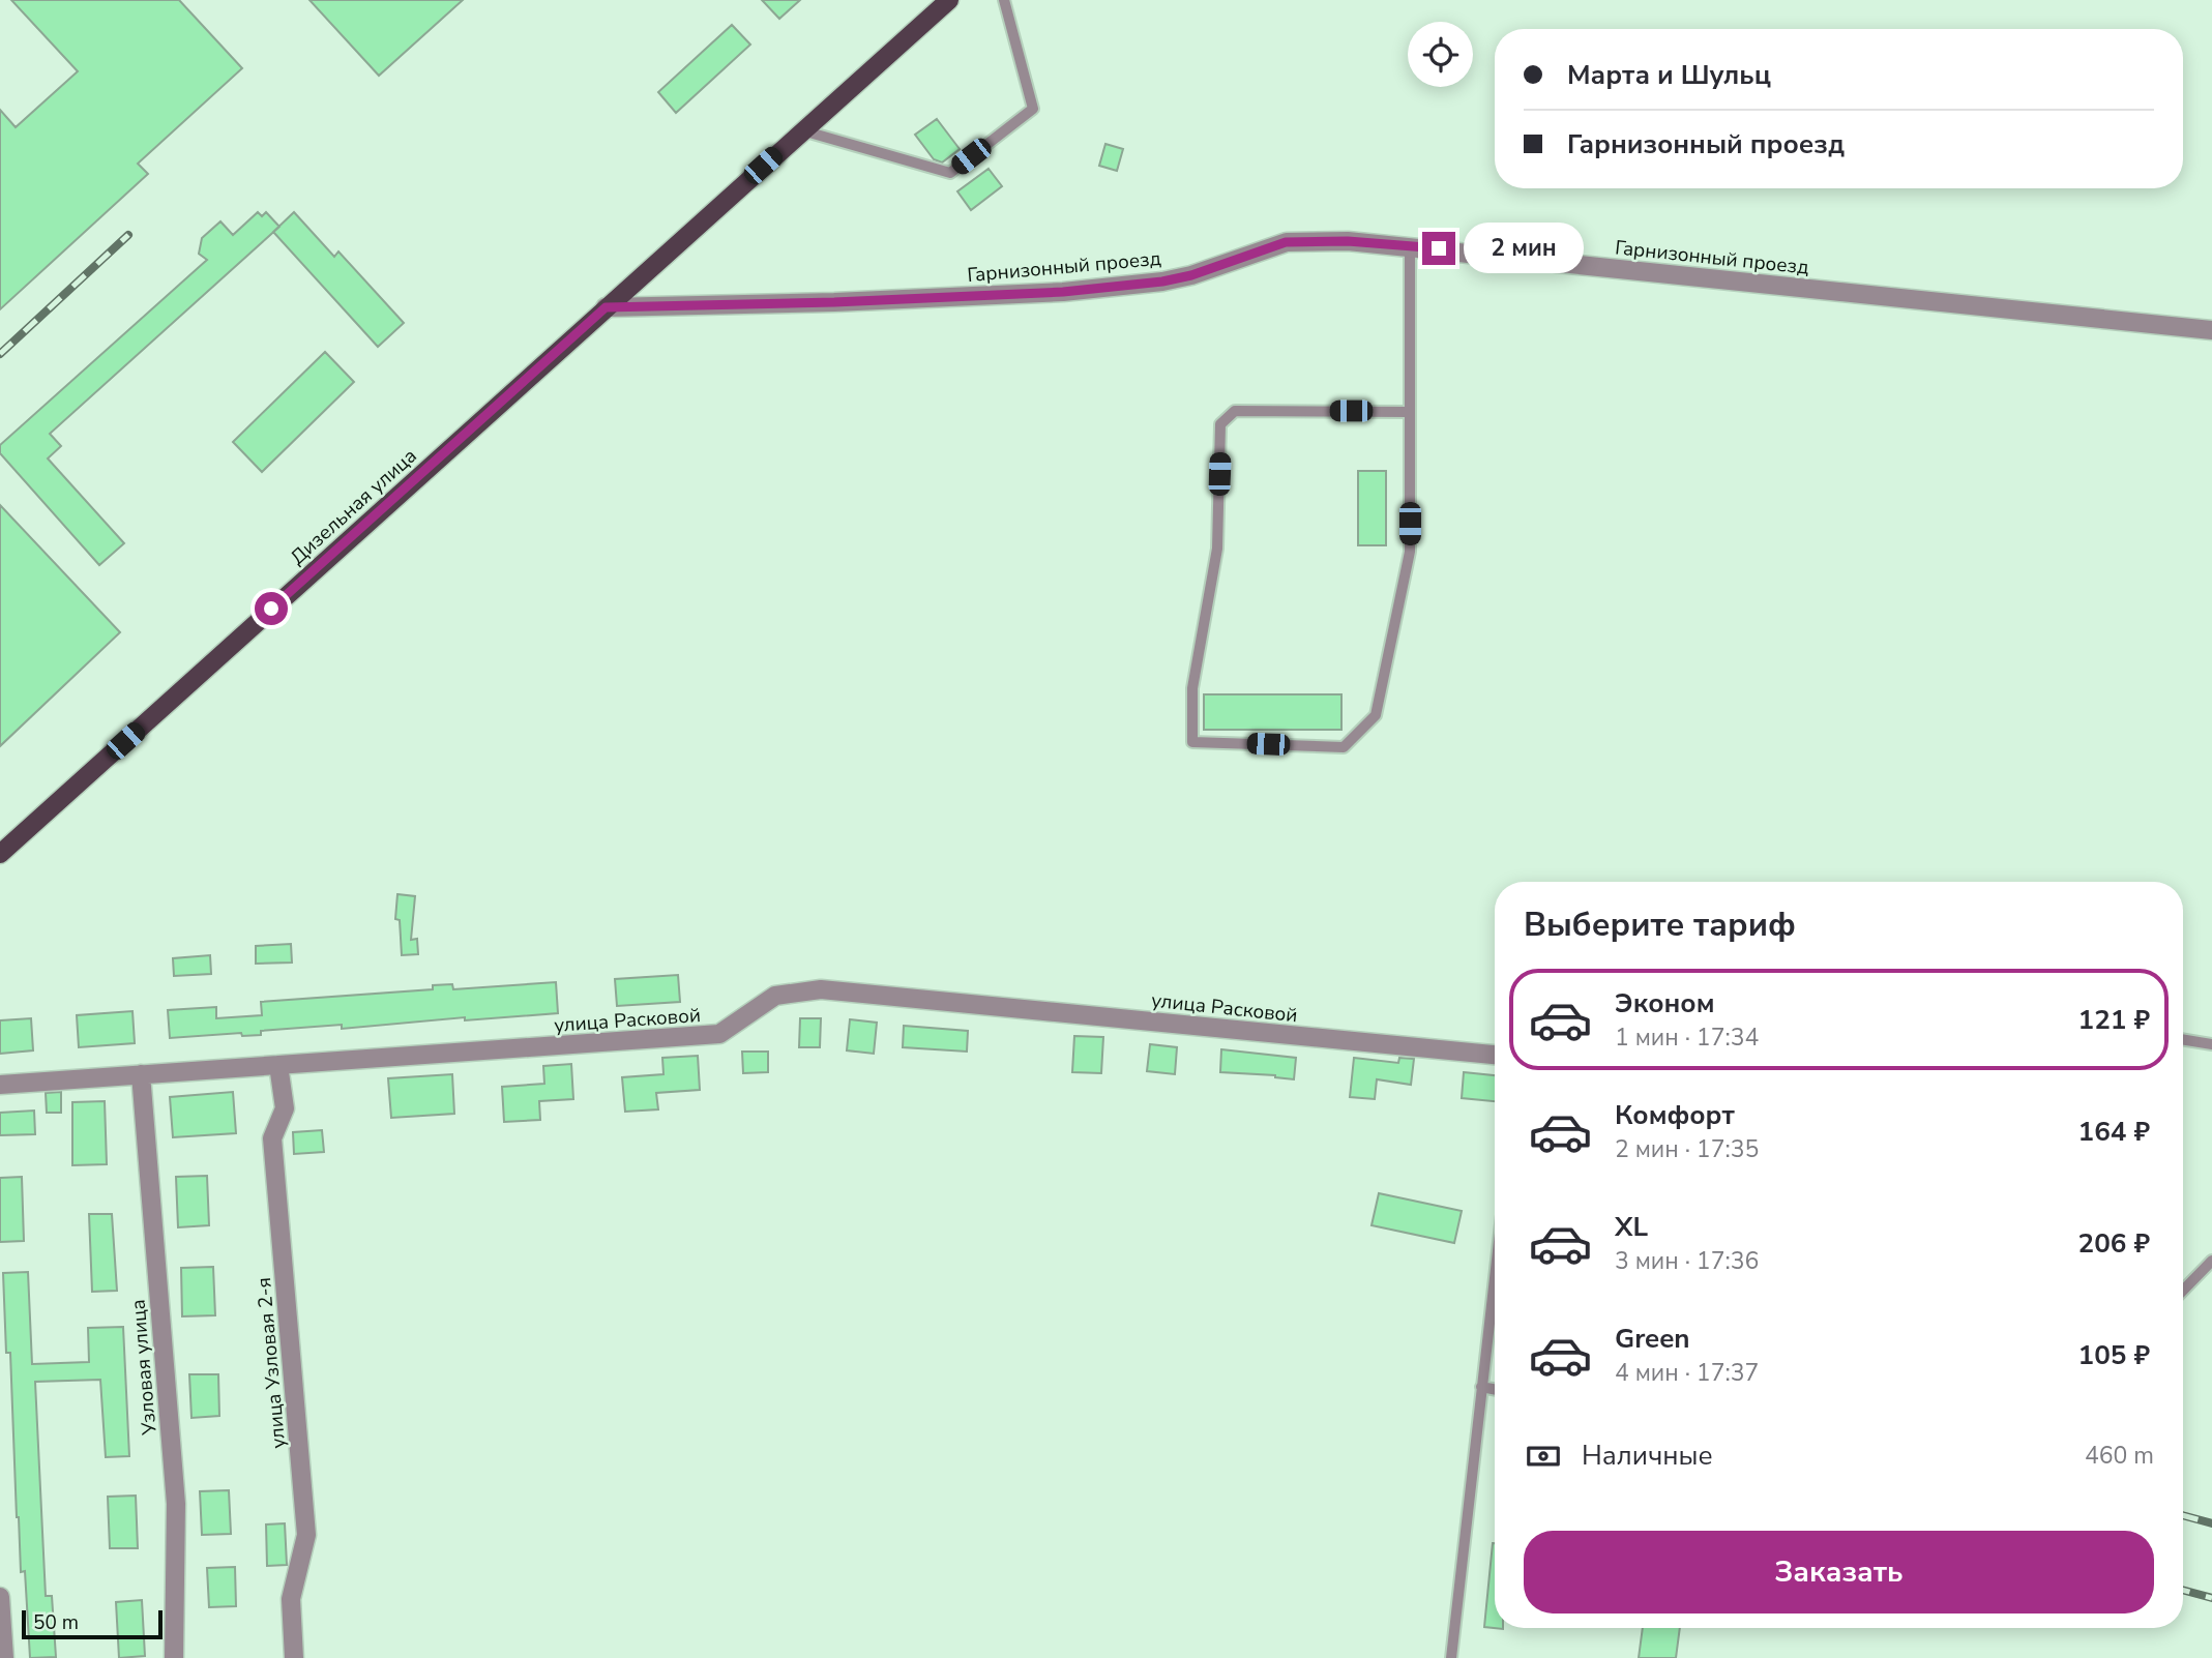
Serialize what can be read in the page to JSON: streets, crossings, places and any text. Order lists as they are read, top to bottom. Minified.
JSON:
{"streets":{"main road":["Дизельная улица"],"street":["Гарнизонный проезд","улица Расковой","улица Узловая 2-я","Узловая улица"]},"crossings":[["Гарнизонный проезд","Дизельная улица"],["улица Расковой","улица Узловая 2-я"],["улица Расковой","Узловая улица"]],"scale_bar":"50 m","page":{"banner":["Марта и Шульц","Гарнизонный проезд"],"bubble":"2 мин","heading":"Выберите тариф","list":[{"name":"Эконом","note":"1 мин · 17:34","value":"121 ₽"},{"name":"Комфорт","note":"2 мин · 17:35","value":"164 ₽"},{"name":"XL","note":"3 мин · 17:36","value":"206 ₽"},{"name":"Green","note":"4 мин · 17:37","value":"105 ₽"}],"pay":["Наличные","460 m"],"buttons":"Заказать","scale":"50 m"}}
